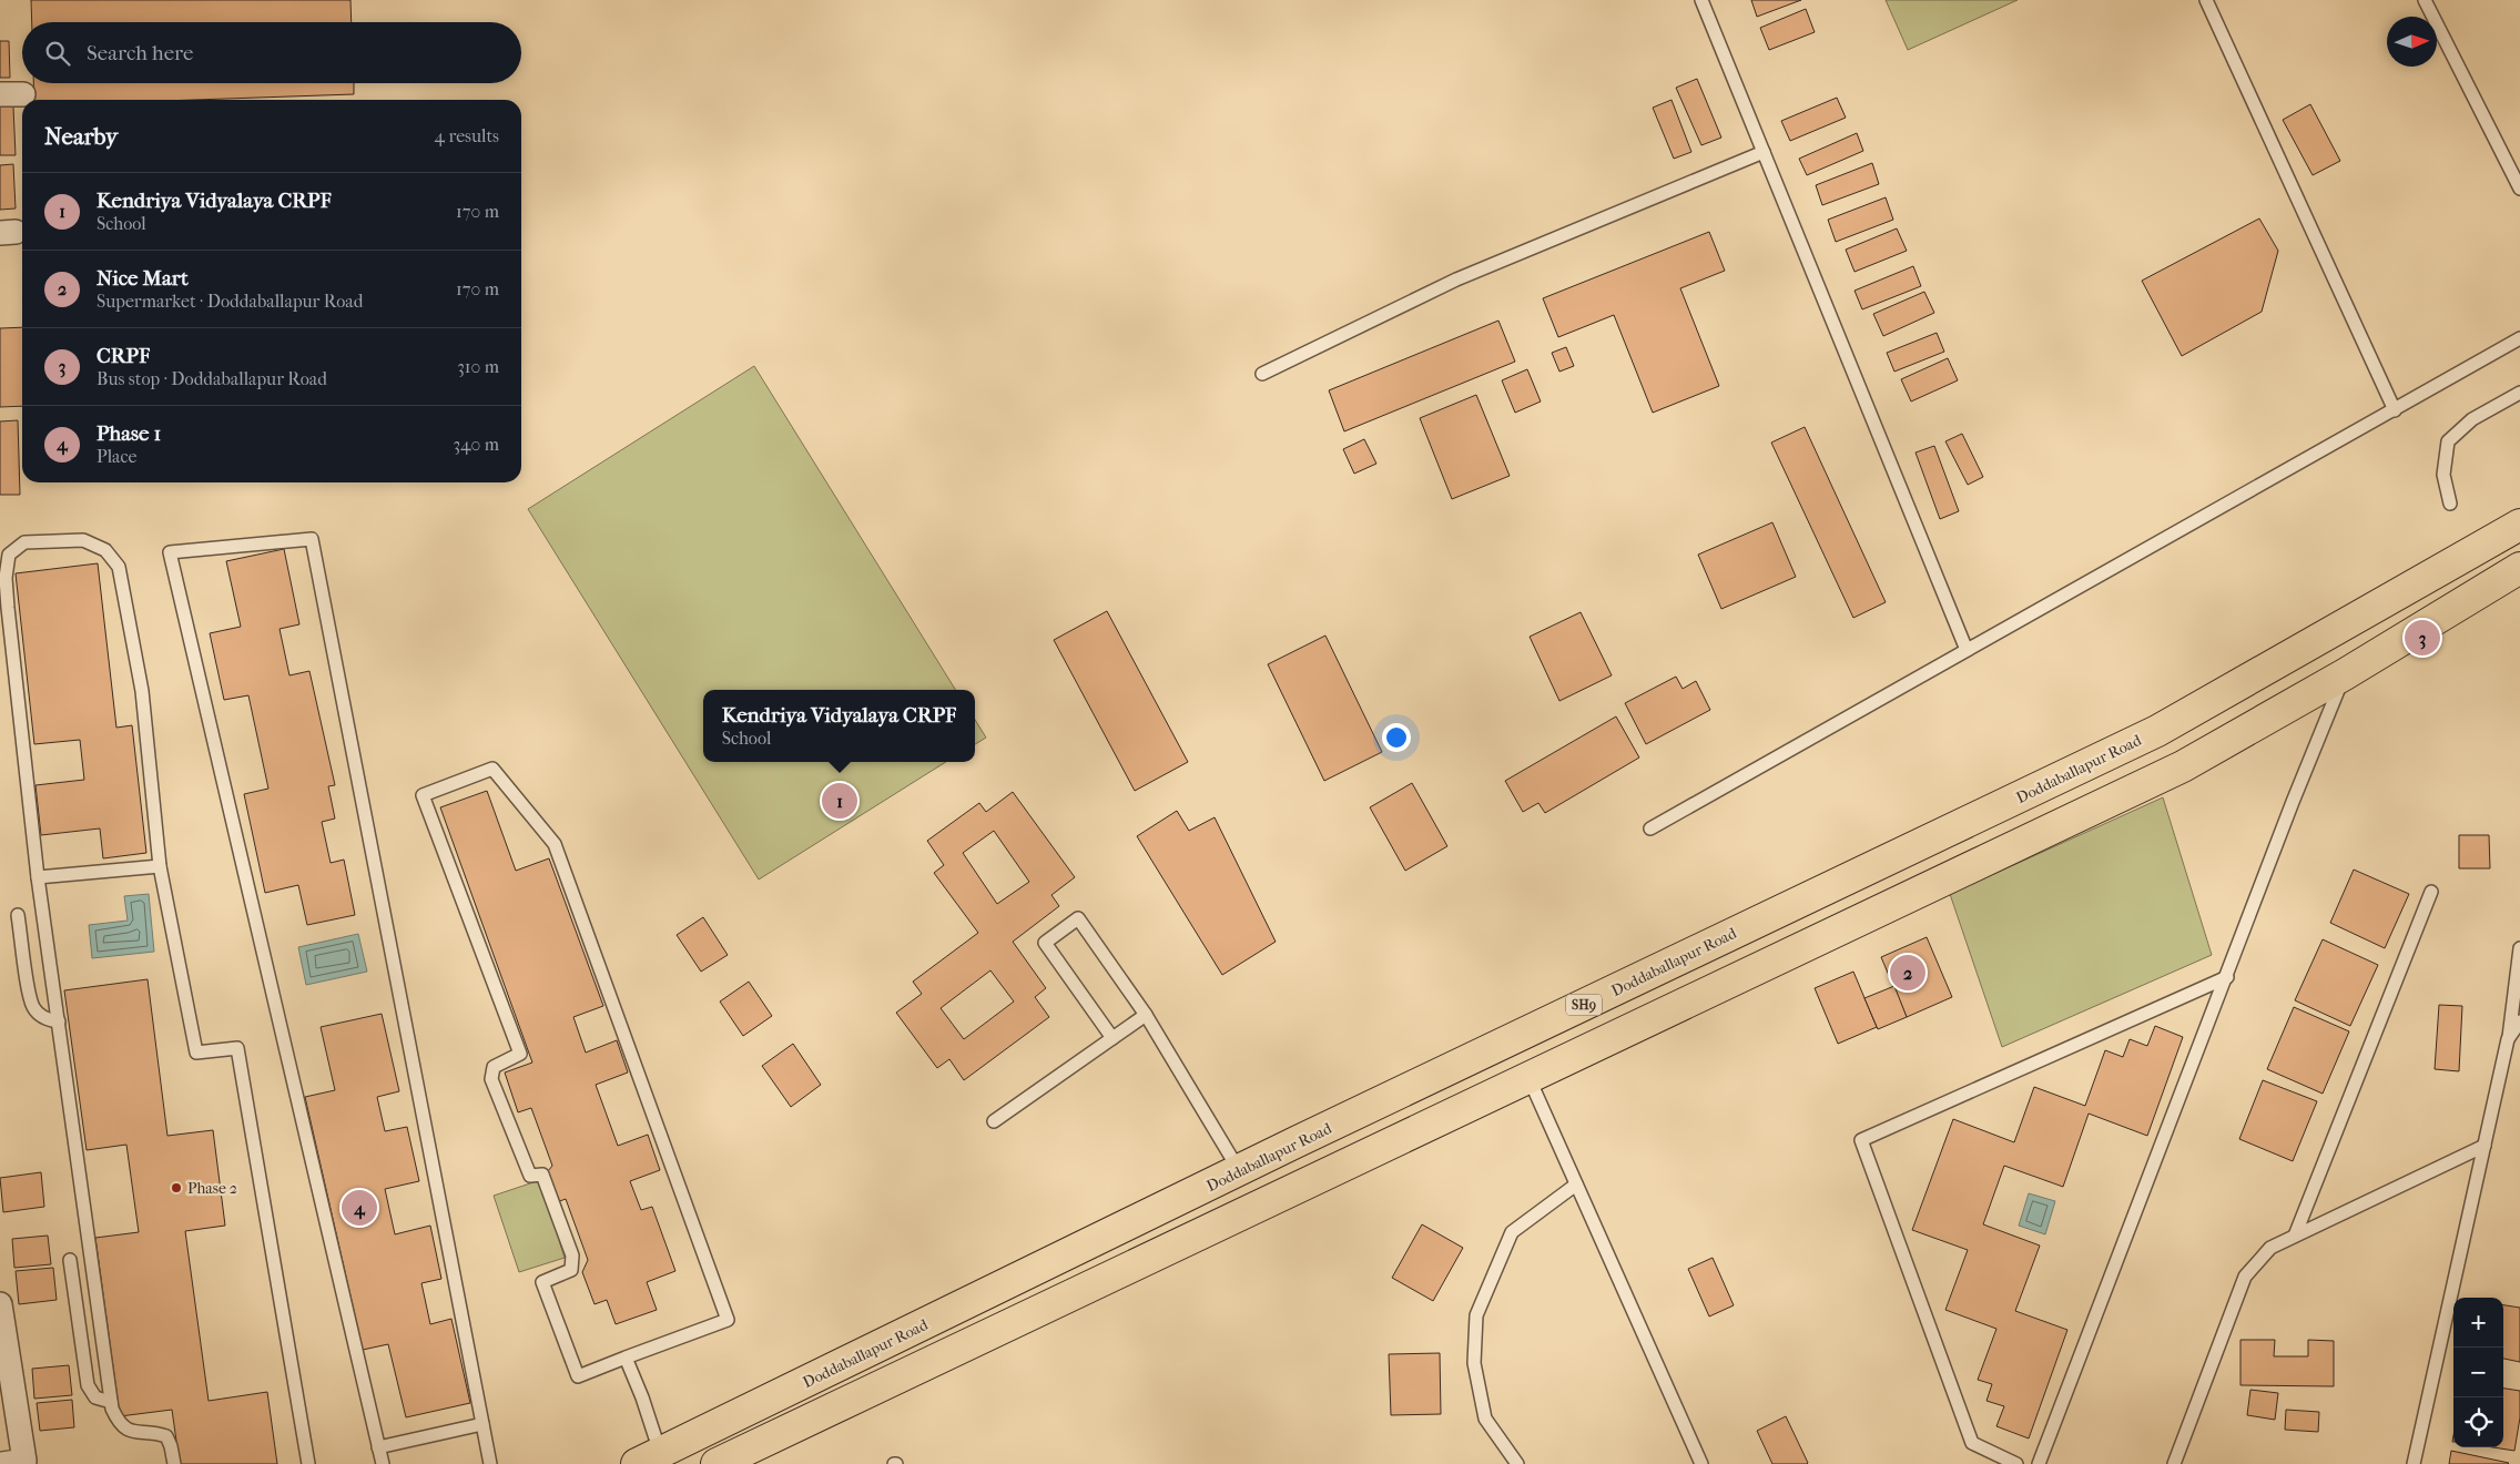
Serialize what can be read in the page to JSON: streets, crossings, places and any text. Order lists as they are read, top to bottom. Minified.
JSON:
{"streets":{"main road":["Doddaballapur Road","SH9"]},"places":["Phase 2"],"north":"right","page":{"search":"Search here","heading":["Nearby","4 results"],"list":[{"mark":"1","name":"Kendriya Vidyalaya CRPF","note":"School","value":"170 m"},{"mark":"2","name":"Nice Mart","note":"Supermarket · Doddaballapur Road","value":"170 m"},{"mark":"3","name":"CRPF","note":"Bus stop · Doddaballapur Road","value":"310 m"},{"mark":"4","name":"Phase 1","note":"Place","value":"340 m"}],"pins":["3","1","2","4"],"popup":["Kendriya Vidyalaya CRPF","School"],"map_buttons":["+","−"]}}
